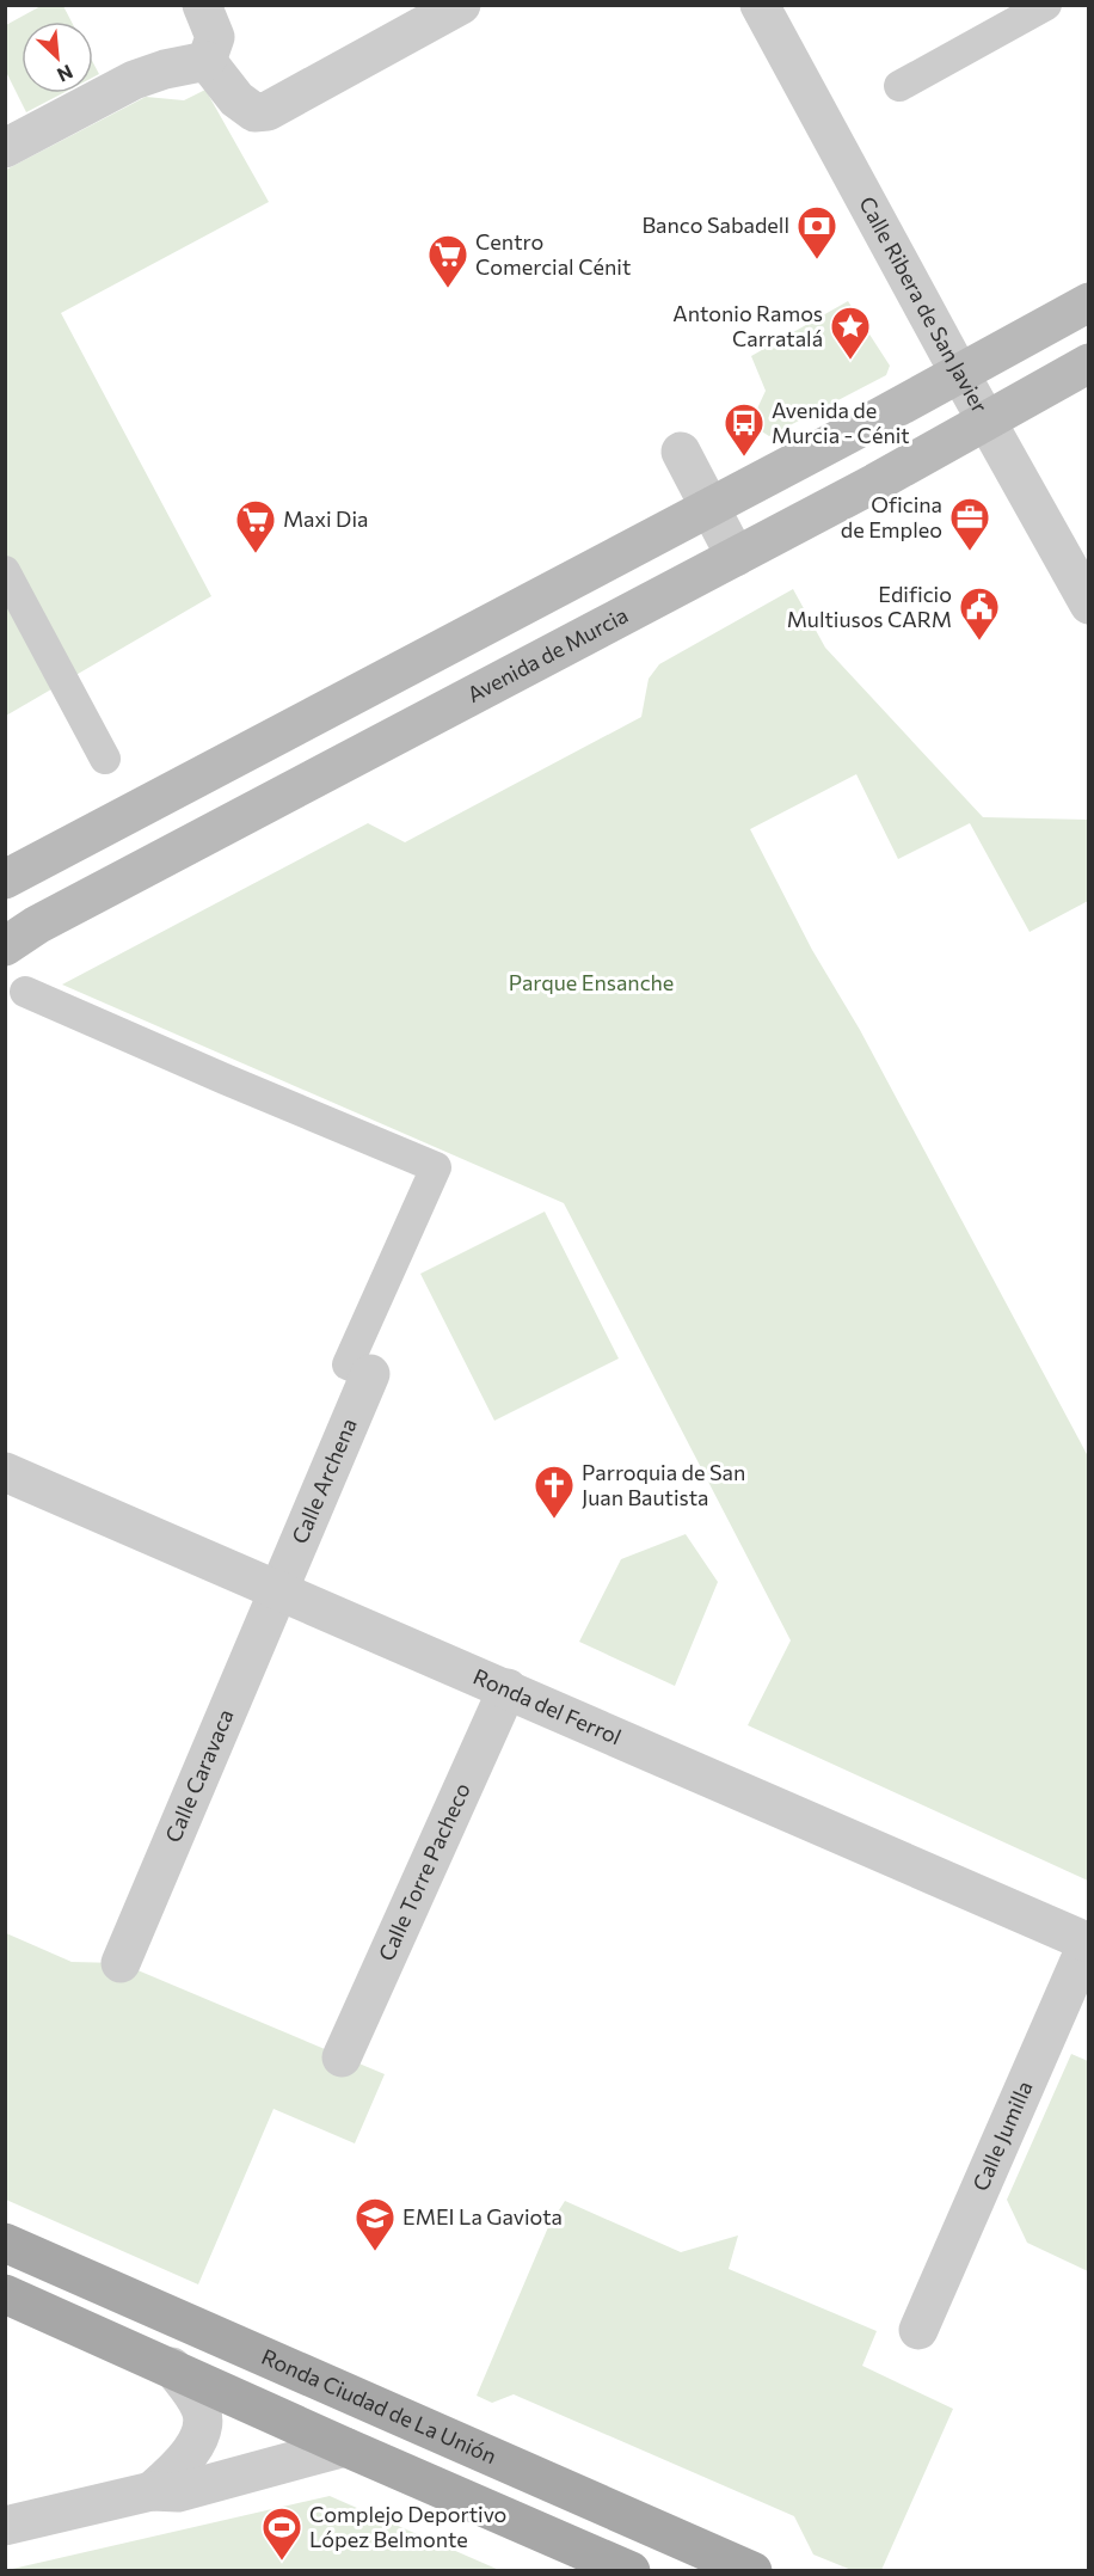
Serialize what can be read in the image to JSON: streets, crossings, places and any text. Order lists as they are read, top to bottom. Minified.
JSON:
{"streets":{"main road":["Avenida de Murcia","Ronda Ciudad de La Unión"],"street":["Calle Ribera de San Javier","Calle Archena","Ronda del Ferrol","Calle Caravaca","Calle Torre Pacheco","Calle Jumilla"]},"crossings":[["Calle Ribera de San Javier","Avenida de Murcia"],["Calle Archena","Ronda del Ferrol"],["Calle Archena","Calle Caravaca"],["Ronda del Ferrol","Calle Caravaca"],["Ronda del Ferrol","Calle Torre Pacheco"],["Ronda del Ferrol","Calle Jumilla"]],"parks":["Parque Ensanche"],"places":{"bank":["Banco Sabadell"],"supermarket":["Centro Comercial Cénit","Maxi Dia"],"place":["Antonio Ramos Carratalá"],"bus stop":["Avenida de Murcia - Cénit"],"office":["Oficina de Empleo"],"public building":["Edificio Multiusos CARM"],"church":["Parroquia de San Juan Bautista"],"school or university":["EMEI La Gaviota"],"sports":["Complejo Deportivo López Belmonte"]},"north":"bottom right"}
